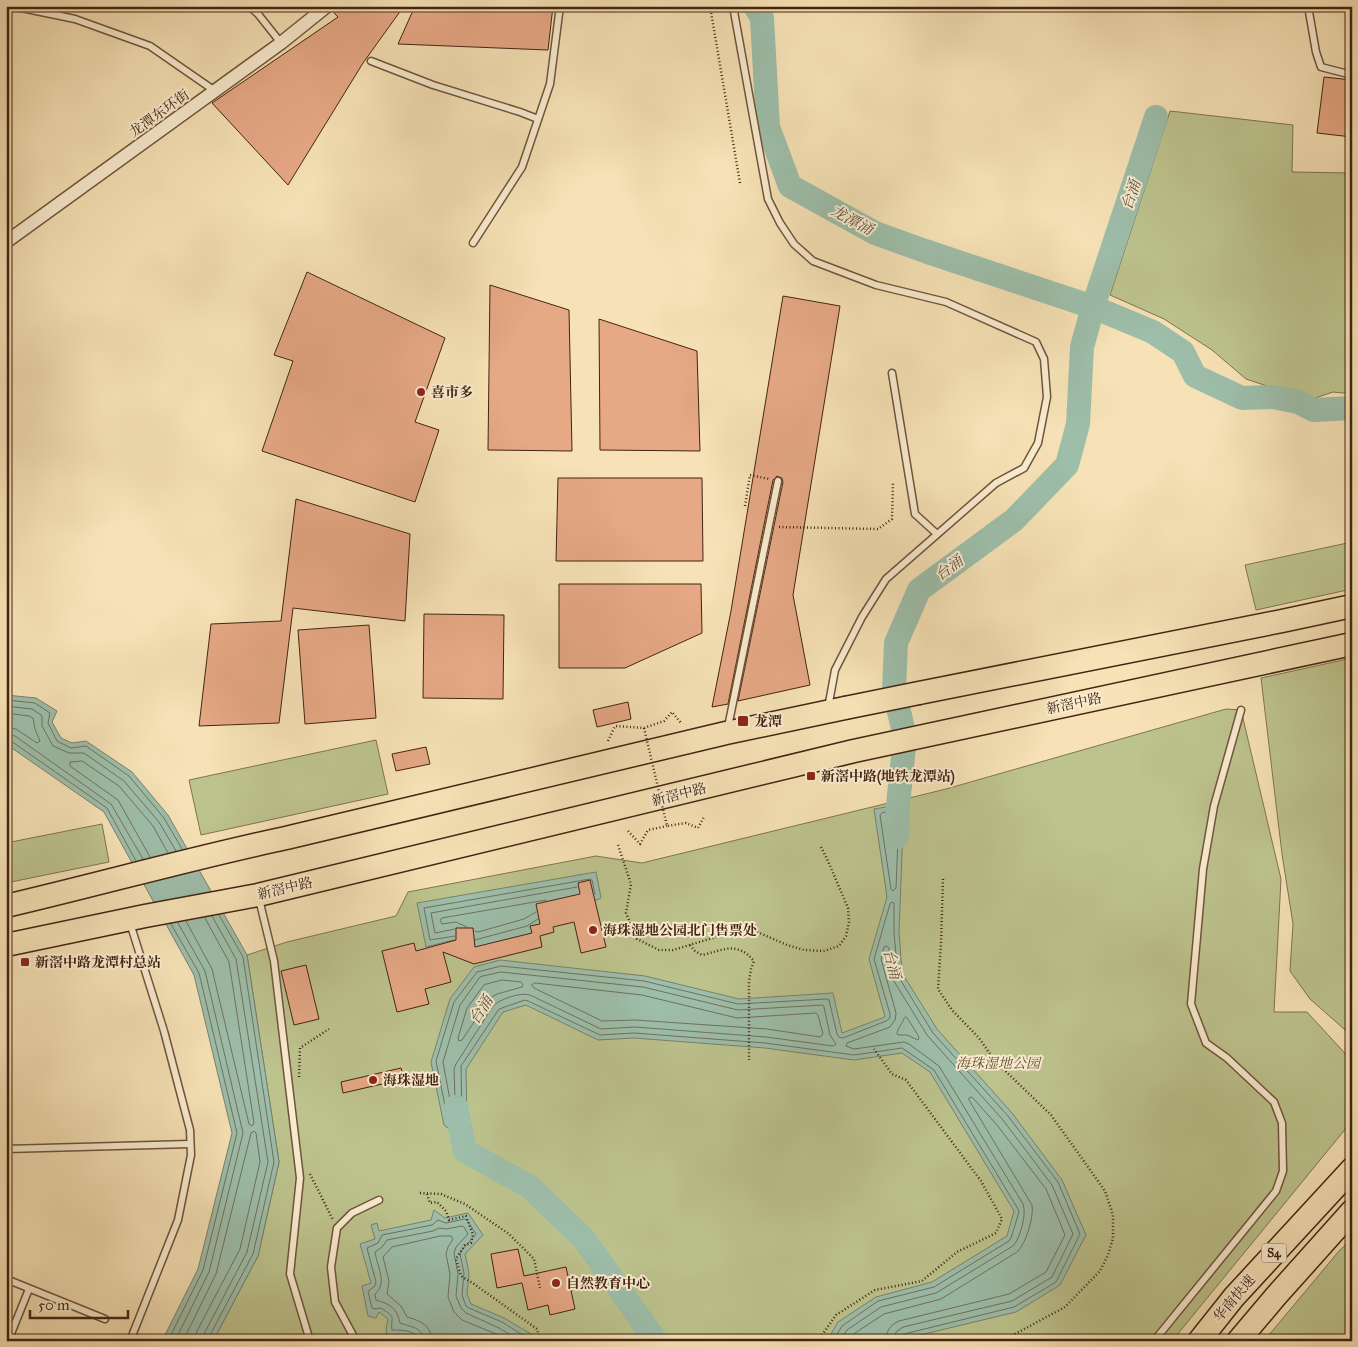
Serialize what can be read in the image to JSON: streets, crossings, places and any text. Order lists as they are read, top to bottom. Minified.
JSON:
{"streets":{"highway":["新滘中路","S4","华南快速"],"street":["龙潭东环街"]},"water":["台涌","龙潭涌"],"parks":["海珠湿地公园"],"places":{"other":["喜市多","海珠湿地公园北门售票处","海珠湿地","自然教育中心"],"transit":["龙潭","新滘中路(地铁龙潭站)","新滘中路龙潭村总站"]},"scale_bar":"50 m"}
